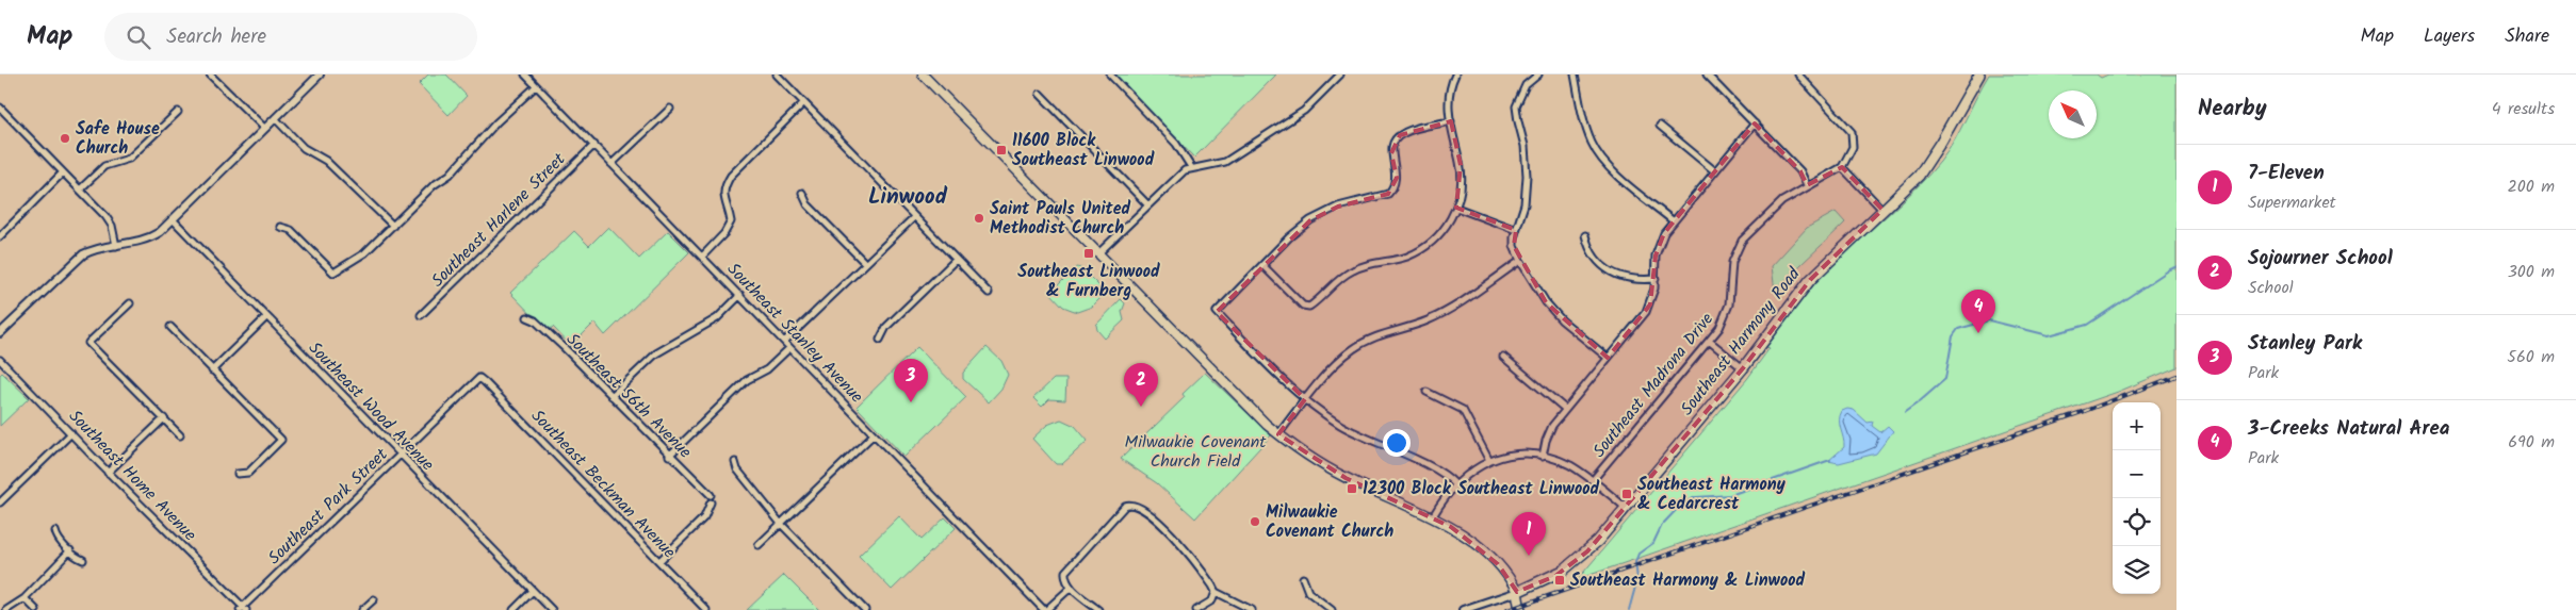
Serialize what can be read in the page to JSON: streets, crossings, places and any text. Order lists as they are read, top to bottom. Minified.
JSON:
{"streets":{"main road":["Southeast Harmony Road"],"street":["Southeast Harlene Street","Southeast Stanley Avenue","Southeast Madrona Drive","Southeast 56th Avenue","Southeast Wood Avenue","Southeast Home Avenue","Southeast Beckman Avenue","Southeast Park Street"]},"crossings":[["Southeast Harlene Street","Southeast Stanley Avenue"],["Southeast Wood Avenue","Southeast Park Street"],["Southeast Home Avenue","Southeast Park Street"],["Southeast Beckman Avenue","Southeast Park Street"]],"districts":["Linwood"],"parks":["Milwaukie Covenant Church Field"],"places":{"other":["Safe House Church","Saint Pauls United Methodist Church","Milwaukie Covenant Church"],"transit":["11600 Block Southeast Linwood","Southeast Linwood & Furnberg","12300 Block Southeast Linwood","Southeast Harmony & Cedarcrest","Southeast Harmony & Linwood"]},"north":"top left","page":{"header":"Map","search":"Search here","nav":["Map","Layers","Share"],"heading":["Nearby","4 results"],"list":[{"mark":"1","name":"7-Eleven","note":"Supermarket","value":"200 m"},{"mark":"2","name":"Sojourner School","note":"School","value":"300 m"},{"mark":"3","name":"Stanley Park","note":"Park","value":"560 m"},{"mark":"4","name":"3-Creeks Natural Area","note":"Park","value":"690 m"}],"pins":["4","3","2","1"],"map_buttons":["+","−"]}}
